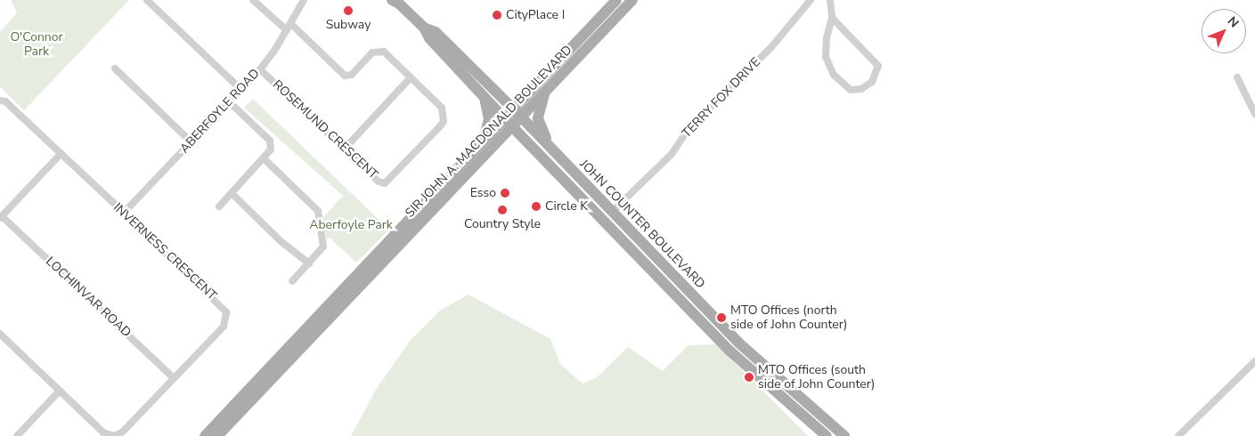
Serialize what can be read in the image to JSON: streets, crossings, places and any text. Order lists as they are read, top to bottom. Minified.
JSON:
{"streets":{"main road":["SIR JOHN A. MACDONALD BOULEVARD","JOHN COUNTER BOULEVARD"],"street":["TERRY FOX DRIVE","ABERFOYLE ROAD","ROSEMUND CRESCENT","INVERNESS CRESCENT","LOCHINVAR ROAD"]},"crossings":[["TERRY FOX DRIVE","JOHN COUNTER BOULEVARD"],["ABERFOYLE ROAD","ROSEMUND CRESCENT"],["ABERFOYLE ROAD","INVERNESS CRESCENT"],["SIR JOHN A. MACDONALD BOULEVARD","JOHN COUNTER BOULEVARD"],["INVERNESS CRESCENT","LOCHINVAR ROAD"]],"parks":["O'Connor Park","Aberfoyle Park"],"places":["Subway","CityPlace I","Esso","Circle K","Country Style","MTO Offices (north side of John Counter)","MTO Offices (south side of John Counter)"],"north":"top right"}
